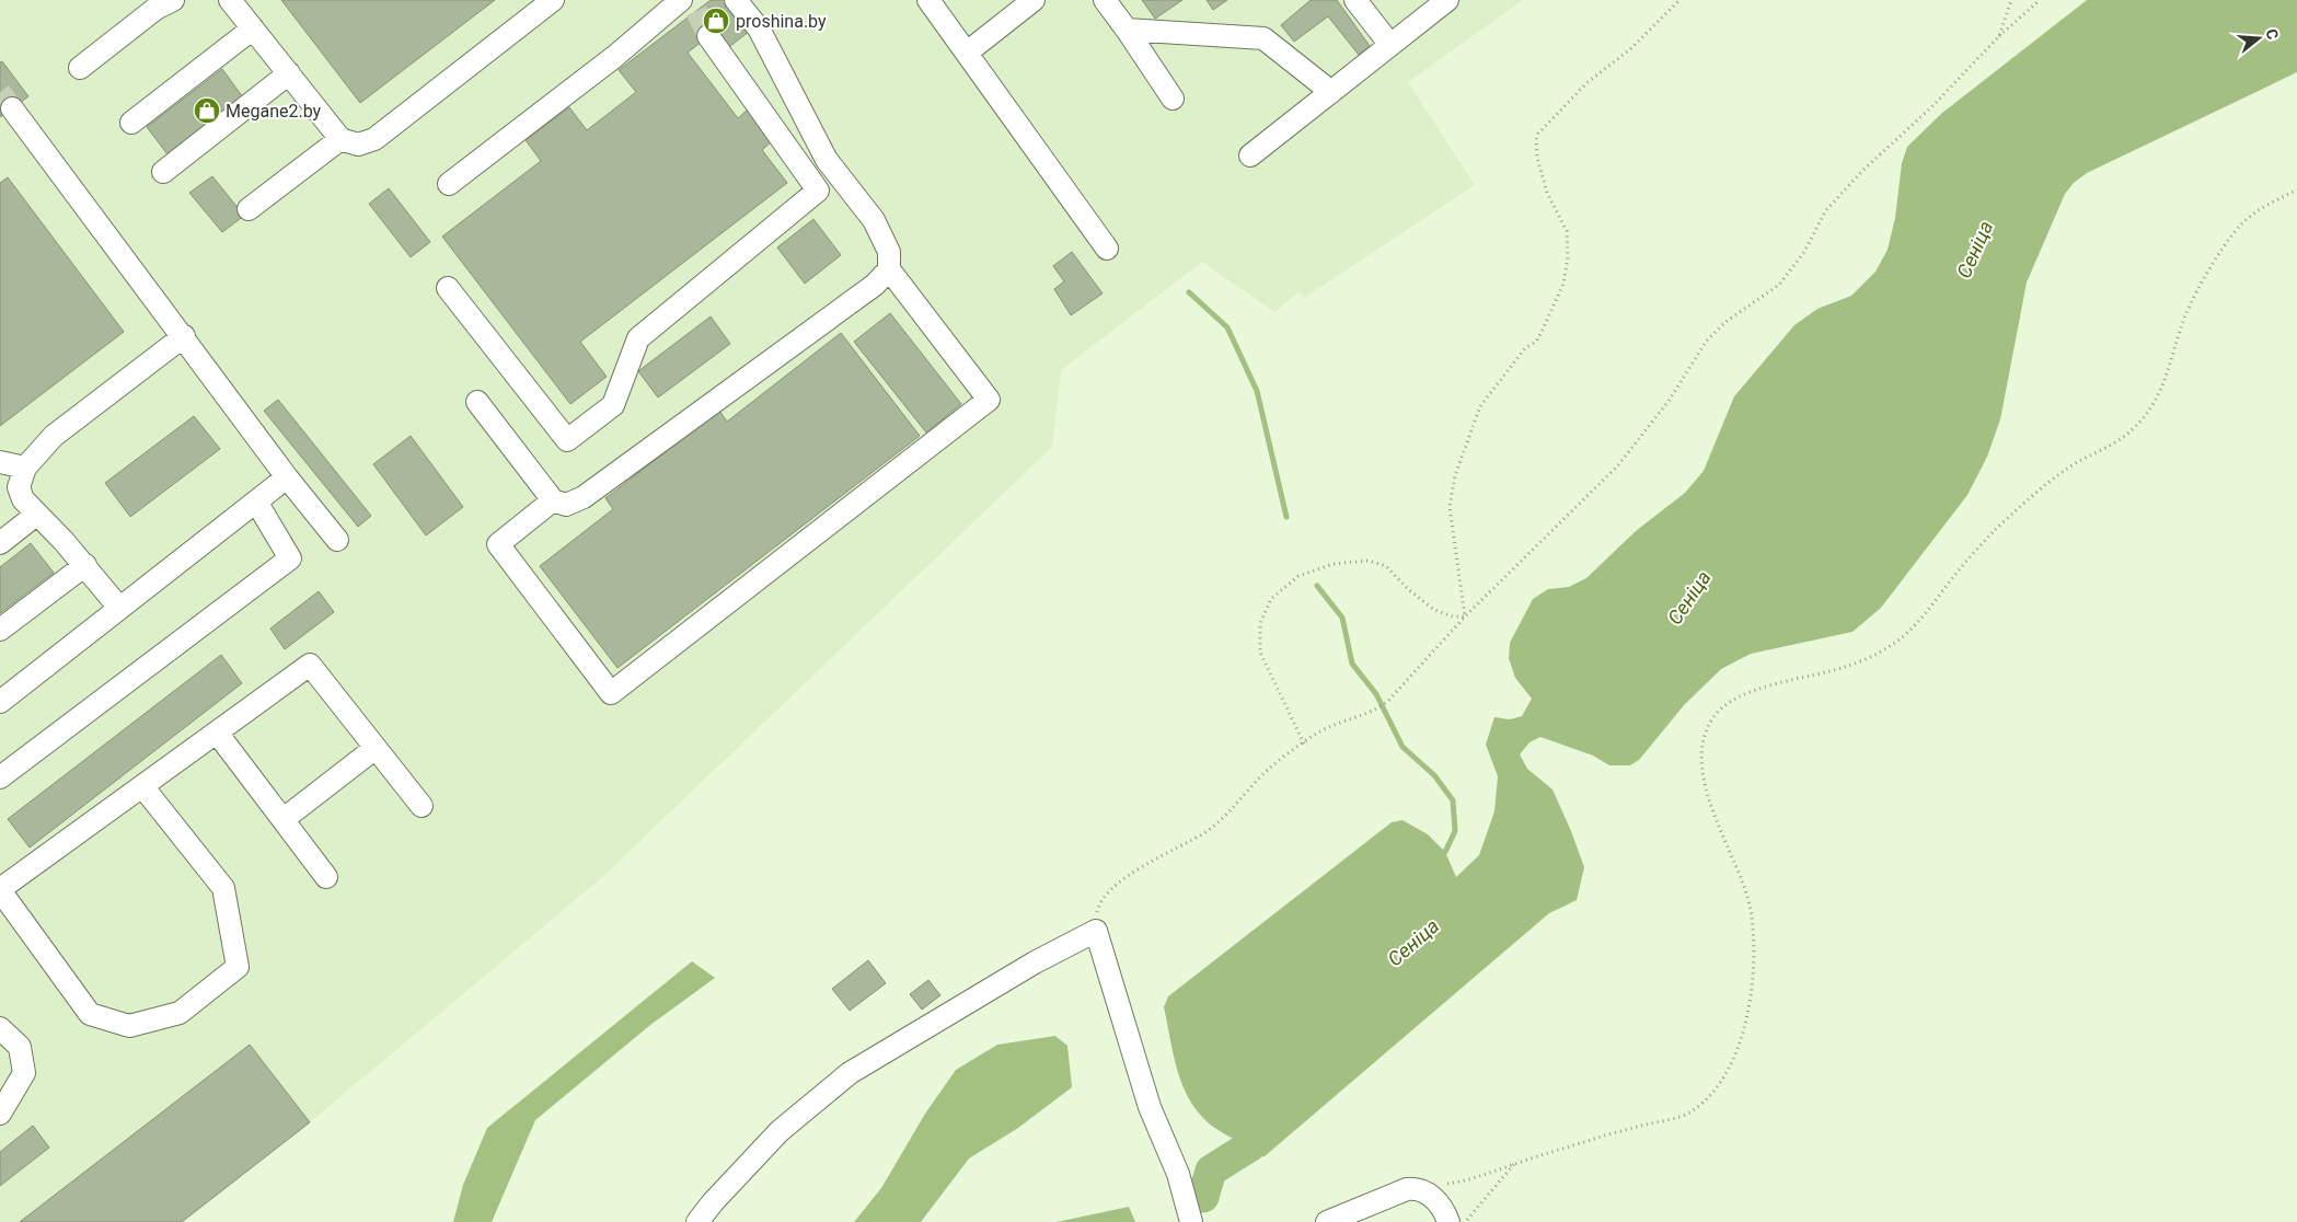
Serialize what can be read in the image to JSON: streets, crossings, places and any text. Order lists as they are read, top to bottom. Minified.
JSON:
{"water":["Сеніца"],"places":{"shop":["proshina.by","Megane2.by"]},"north":"right"}
